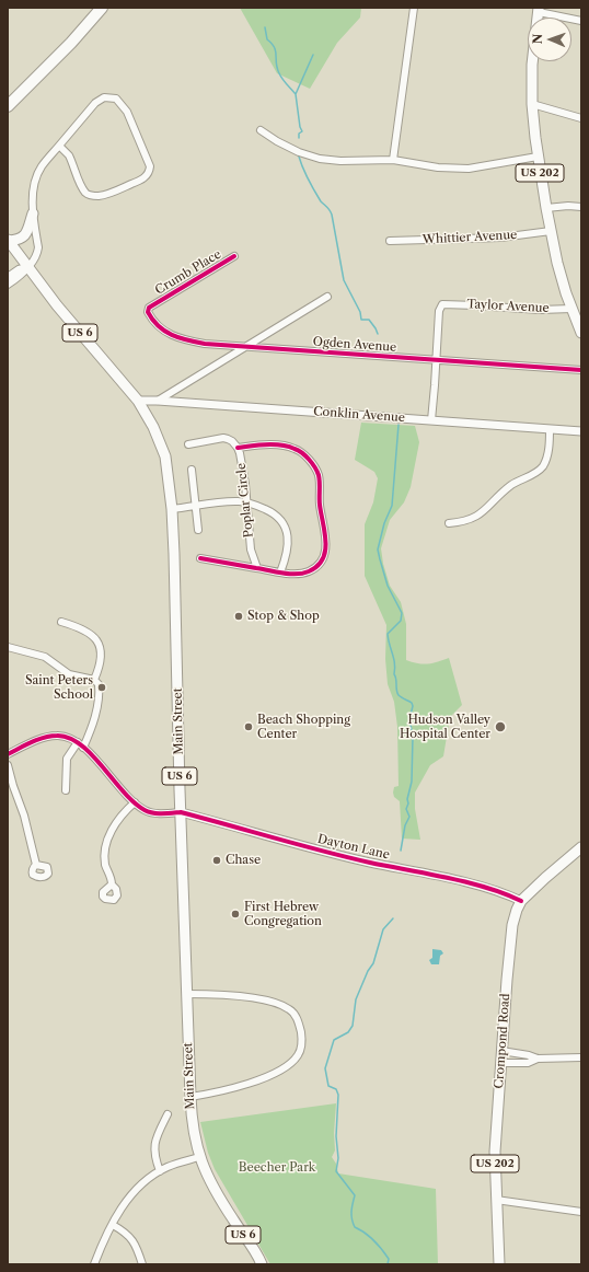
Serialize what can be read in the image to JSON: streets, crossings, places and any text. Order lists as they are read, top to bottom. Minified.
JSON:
{"streets":{"main road":["US 202","US 6","Main Street","Crompond Road"],"street":["Whittier Avenue","Crumb Place","Taylor Avenue","Ogden Avenue","Conklin Avenue","Poplar Circle","Dayton Lane"]},"crossings":[["US 202","Whittier Avenue"],["US 202","Taylor Avenue"],["Crumb Place","Ogden Avenue"],["Taylor Avenue","Ogden Avenue"],["Conklin Avenue","Main Street"],["Main Street","Dayton Lane"],["Dayton Lane","Crompond Road"]],"parks":["Beecher Park"],"places":["Stop & Shop","Saint Peters School","Beach Shopping Center","Hudson Valley Hospital Center","Chase","First Hebrew Congregation"],"north":"left"}
